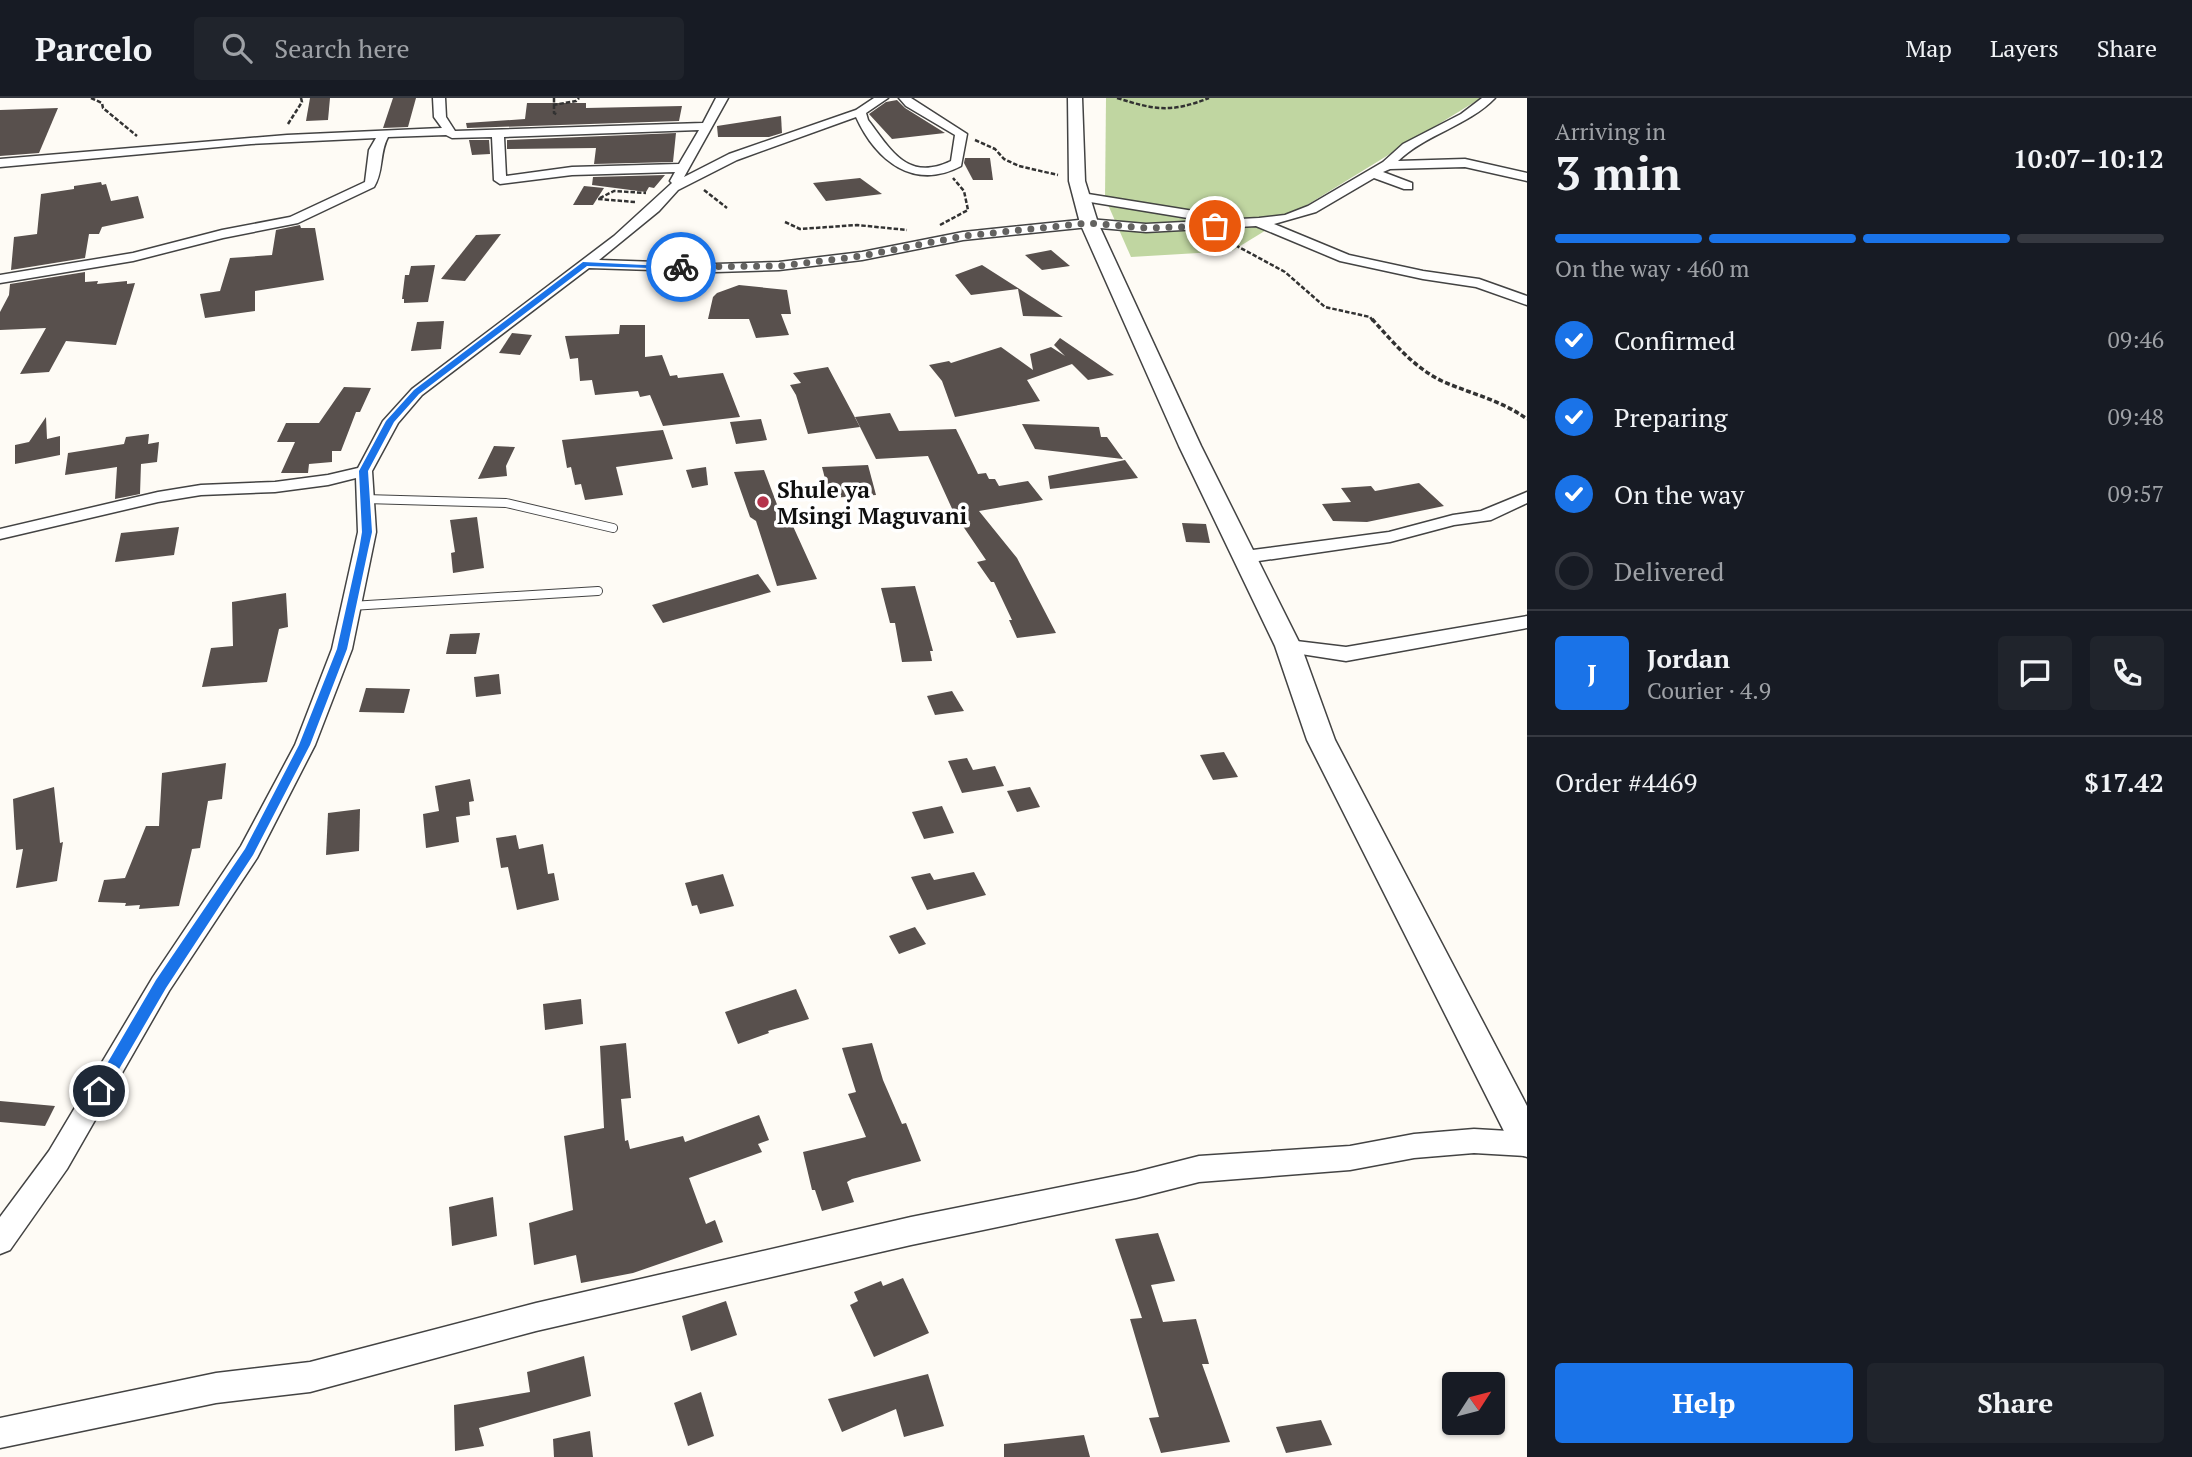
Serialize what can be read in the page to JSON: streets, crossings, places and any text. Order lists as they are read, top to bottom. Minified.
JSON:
{"places":["Shule ya Msingi Maguvani"],"north":"top right","page":{"header":"Parcelo","search":"Search here","nav":["Map","Layers","Share"],"heading":["3 min","Arriving in","10:07–10:12"],"panel":["Jordan","Courier · 4.9","Order #4469","$17.42"],"bar":"On the way · 460 m","list":[["Confirmed","09:46"],["Preparing","09:48"],["On the way","09:57"],"Delivered"],"round":"J","buttons":["Help","Share"]}}
